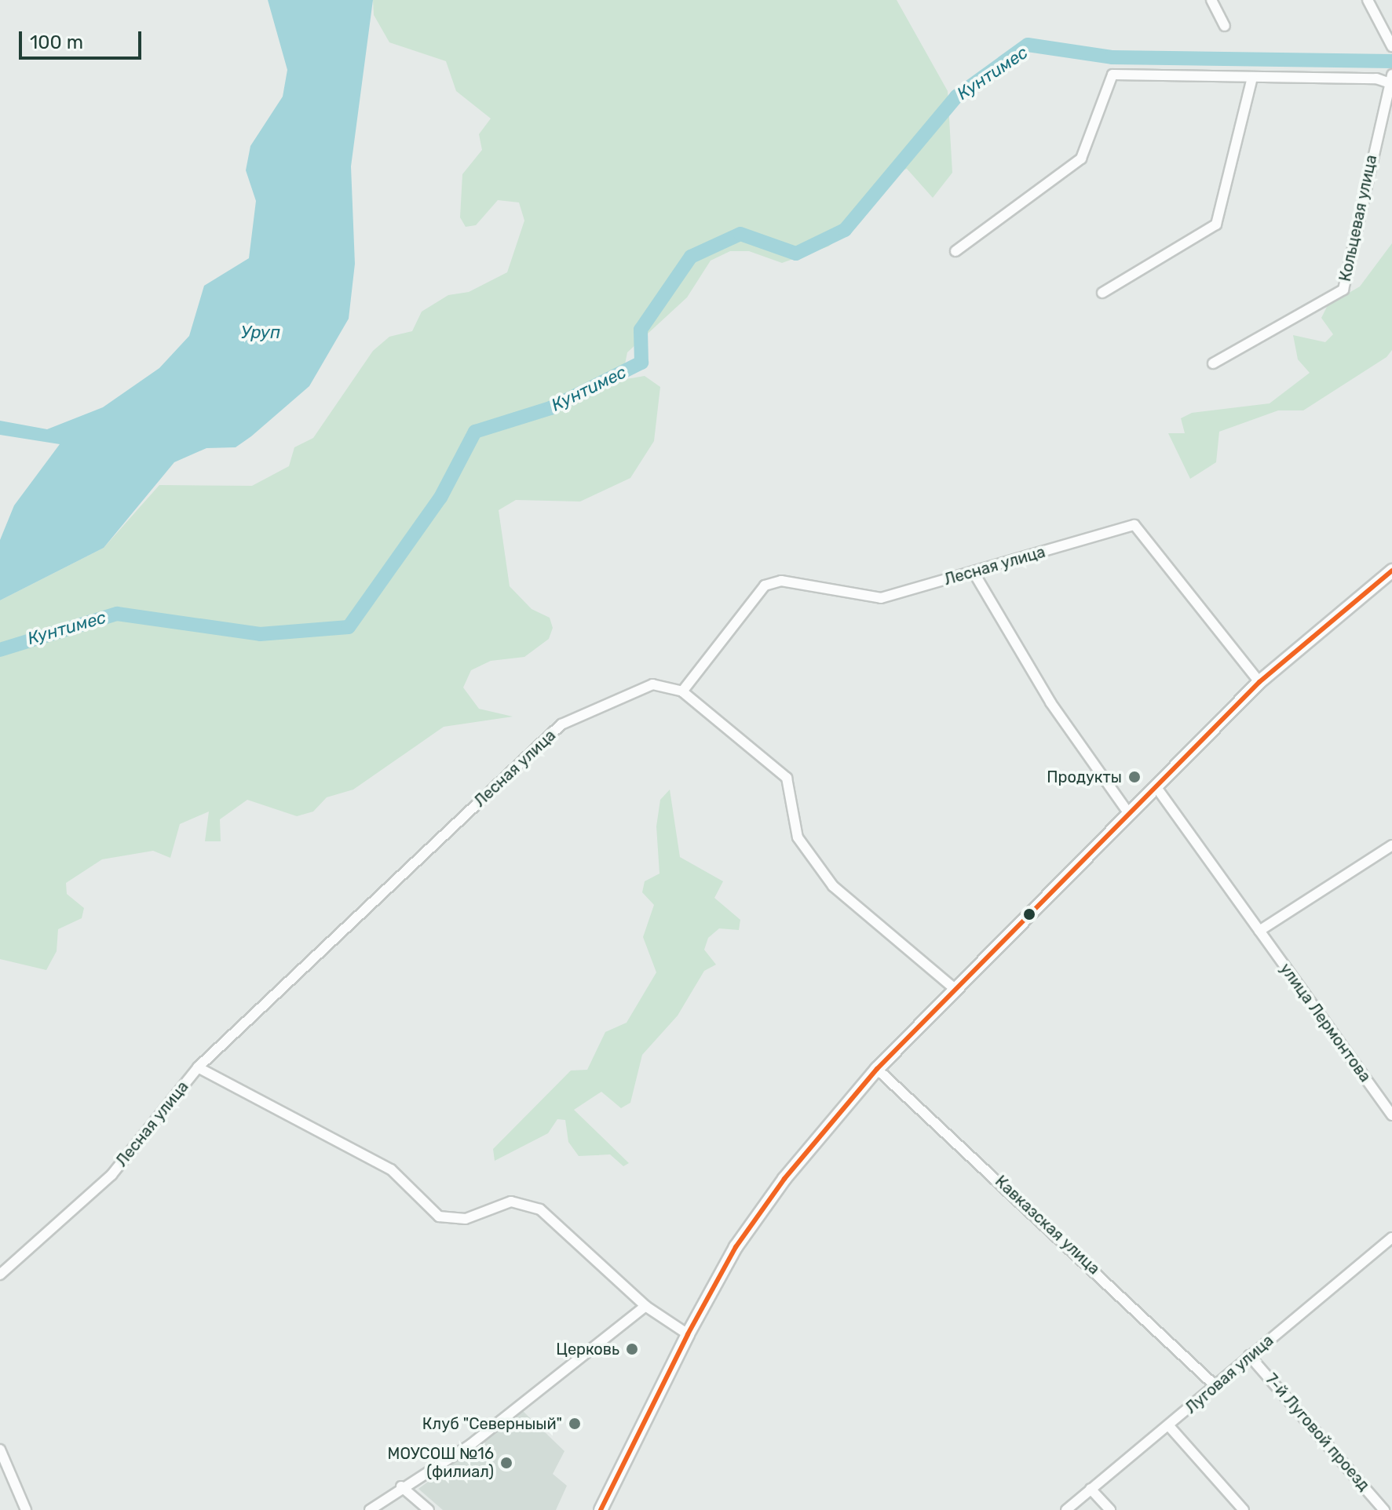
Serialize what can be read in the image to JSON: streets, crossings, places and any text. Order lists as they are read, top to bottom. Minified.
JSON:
{"streets":{"street":["Кольцевая улица","Лесная улица","улица Лермонтова","Кавказская улица","Луговая улица","7-й Луговой проезд"]},"crossings":[["Кавказская улица","Луговая улица"],["Луговая улица","7-й Луговой проезд"]],"water":["Кунтимес","Уруп"],"places":["Продукты","Церковь","Клуб \"Северныый\"","МОУСОШ №16 (филиал)"],"scale_bar":"100 m"}
